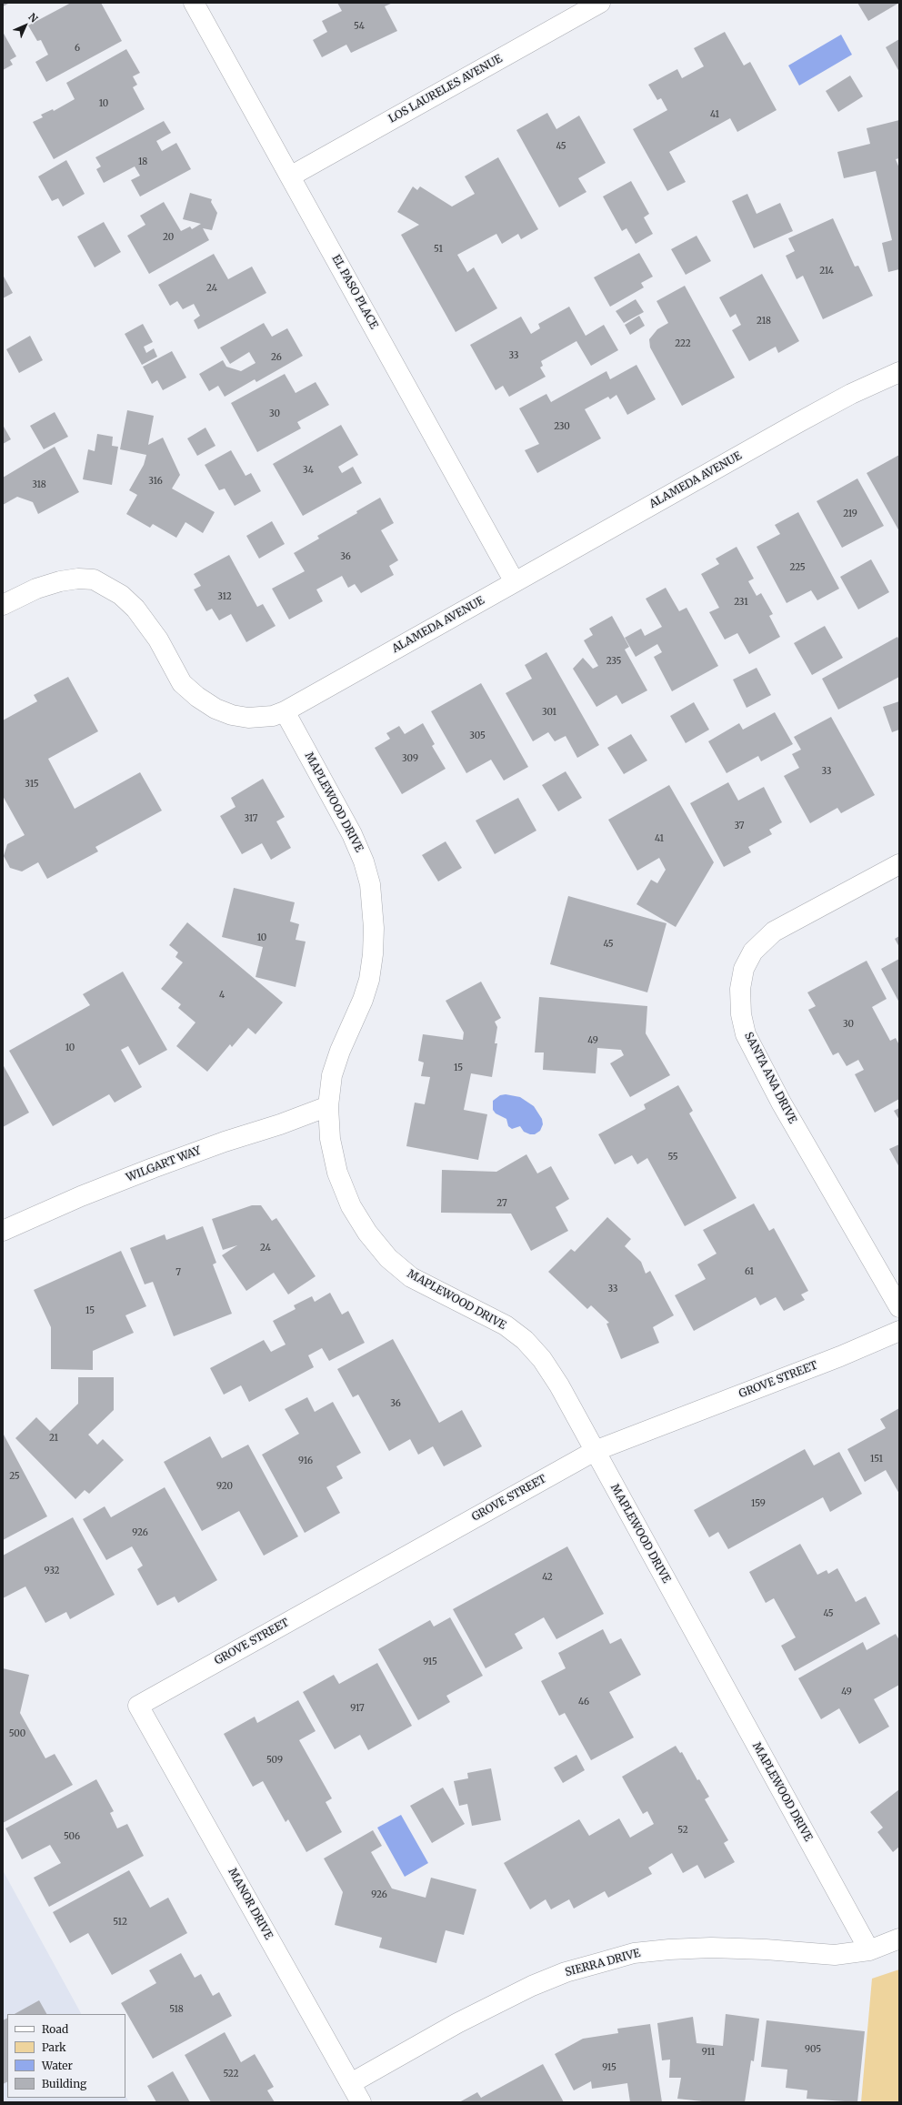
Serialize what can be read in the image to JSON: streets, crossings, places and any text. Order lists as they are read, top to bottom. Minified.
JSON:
{"streets":{"street":["LOS LAURELES AVENUE","EL PASO PLACE","ALAMEDA AVENUE","MAPLEWOOD DRIVE","SANTA ANA DRIVE","WILGART WAY","GROVE STREET","MANOR DRIVE","SIERRA DRIVE"]},"crossings":[["LOS LAURELES AVENUE","EL PASO PLACE"],["EL PASO PLACE","ALAMEDA AVENUE"],["ALAMEDA AVENUE","MAPLEWOOD DRIVE"],["MAPLEWOOD DRIVE","WILGART WAY"],["MAPLEWOOD DRIVE","GROVE STREET"],["MAPLEWOOD DRIVE","SIERRA DRIVE"],["GROVE STREET","MANOR DRIVE"],["MANOR DRIVE","SIERRA DRIVE"]],"house_numbers":["54","6","10","41","45","18","20","51","214","24","218","222","33","26","30","230","34","316","318","219","36","225","312","231","235","301","305","309","33","315","317","37","41","10","45","4","30","49","10","15","55","27","24","61","7","33","15","36","21","151","916","25","920","159","926","932","42","45","915","49","46","917","500","509","52","506","926","512","518","905","911","915","522"],"legend":["Road","Park","Water","Building"],"north":"top right"}
